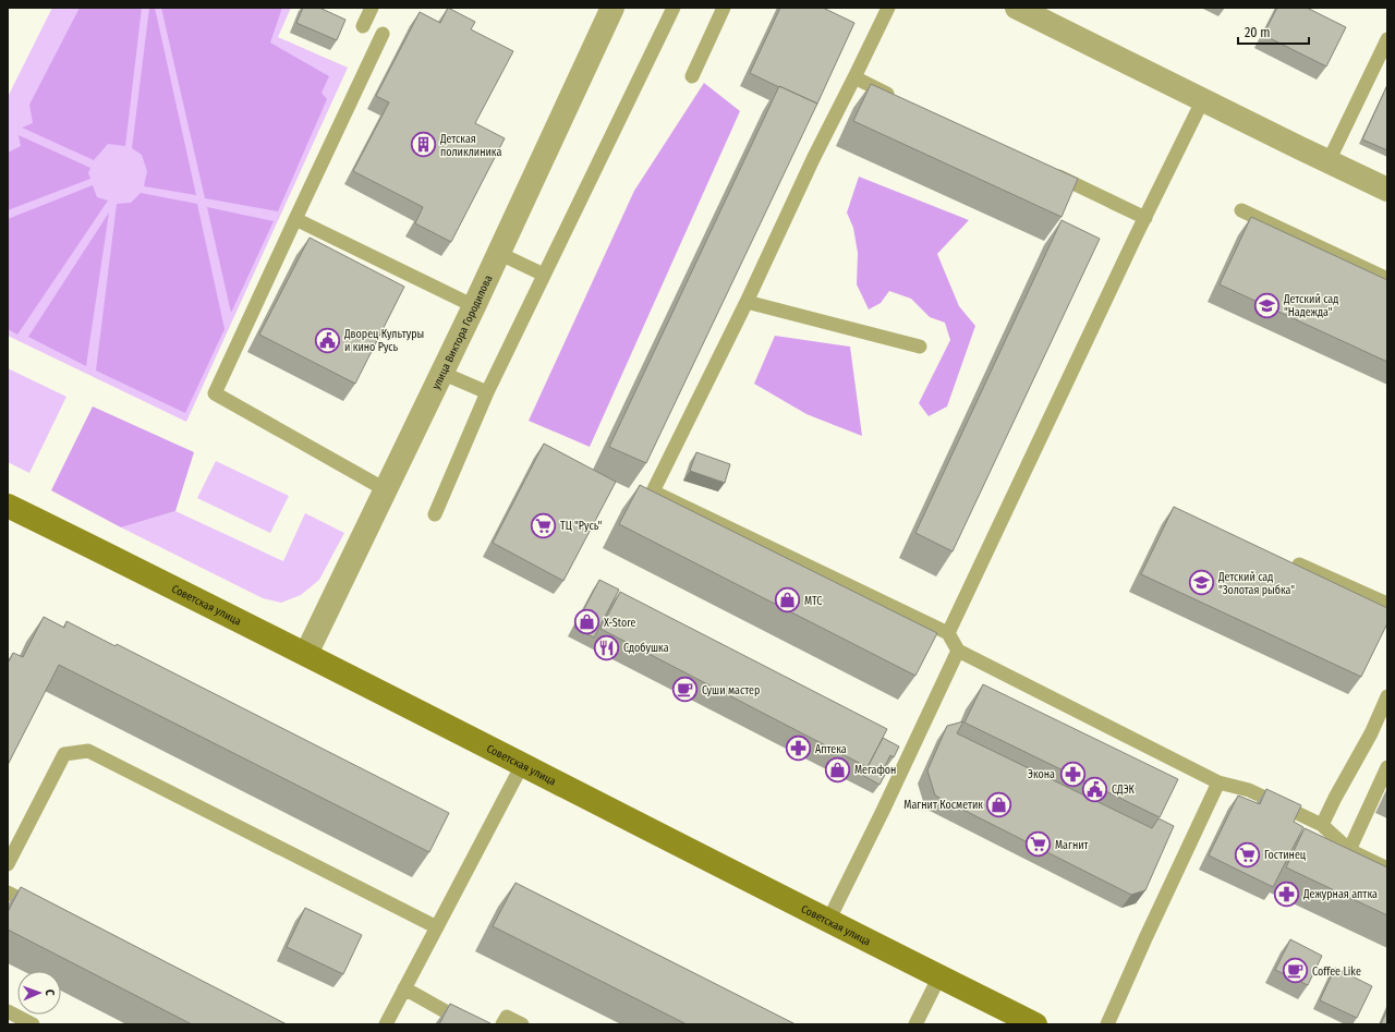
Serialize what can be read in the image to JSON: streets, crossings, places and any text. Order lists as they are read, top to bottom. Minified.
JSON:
{"streets":{"main road":["Советская улица"],"street":["улица Виктора Городилова"]},"crossings":[["улица Виктора Городилова","Советская улица"]],"places":{"building":["Детская поликлиника"],"school or university":["Детский сад \"Надежда\"","Детский сад \"Золотая рыбка\""],"public building":["Дворец Культуры и кино Русь","СДЭК"],"supermarket":["ТЦ \"Русь\"","Магнит","Гостинец"],"shop":["МТС","X-Store","Мегафон","Магнит Косметик"],"restaurant":["Сдобушка"],"cafe":["Суши мастер","Coffee Like"],"pharmacy":["Аптека","Экона","Дежурная аптка"]},"scale_bar":"20 m","north":"right"}
